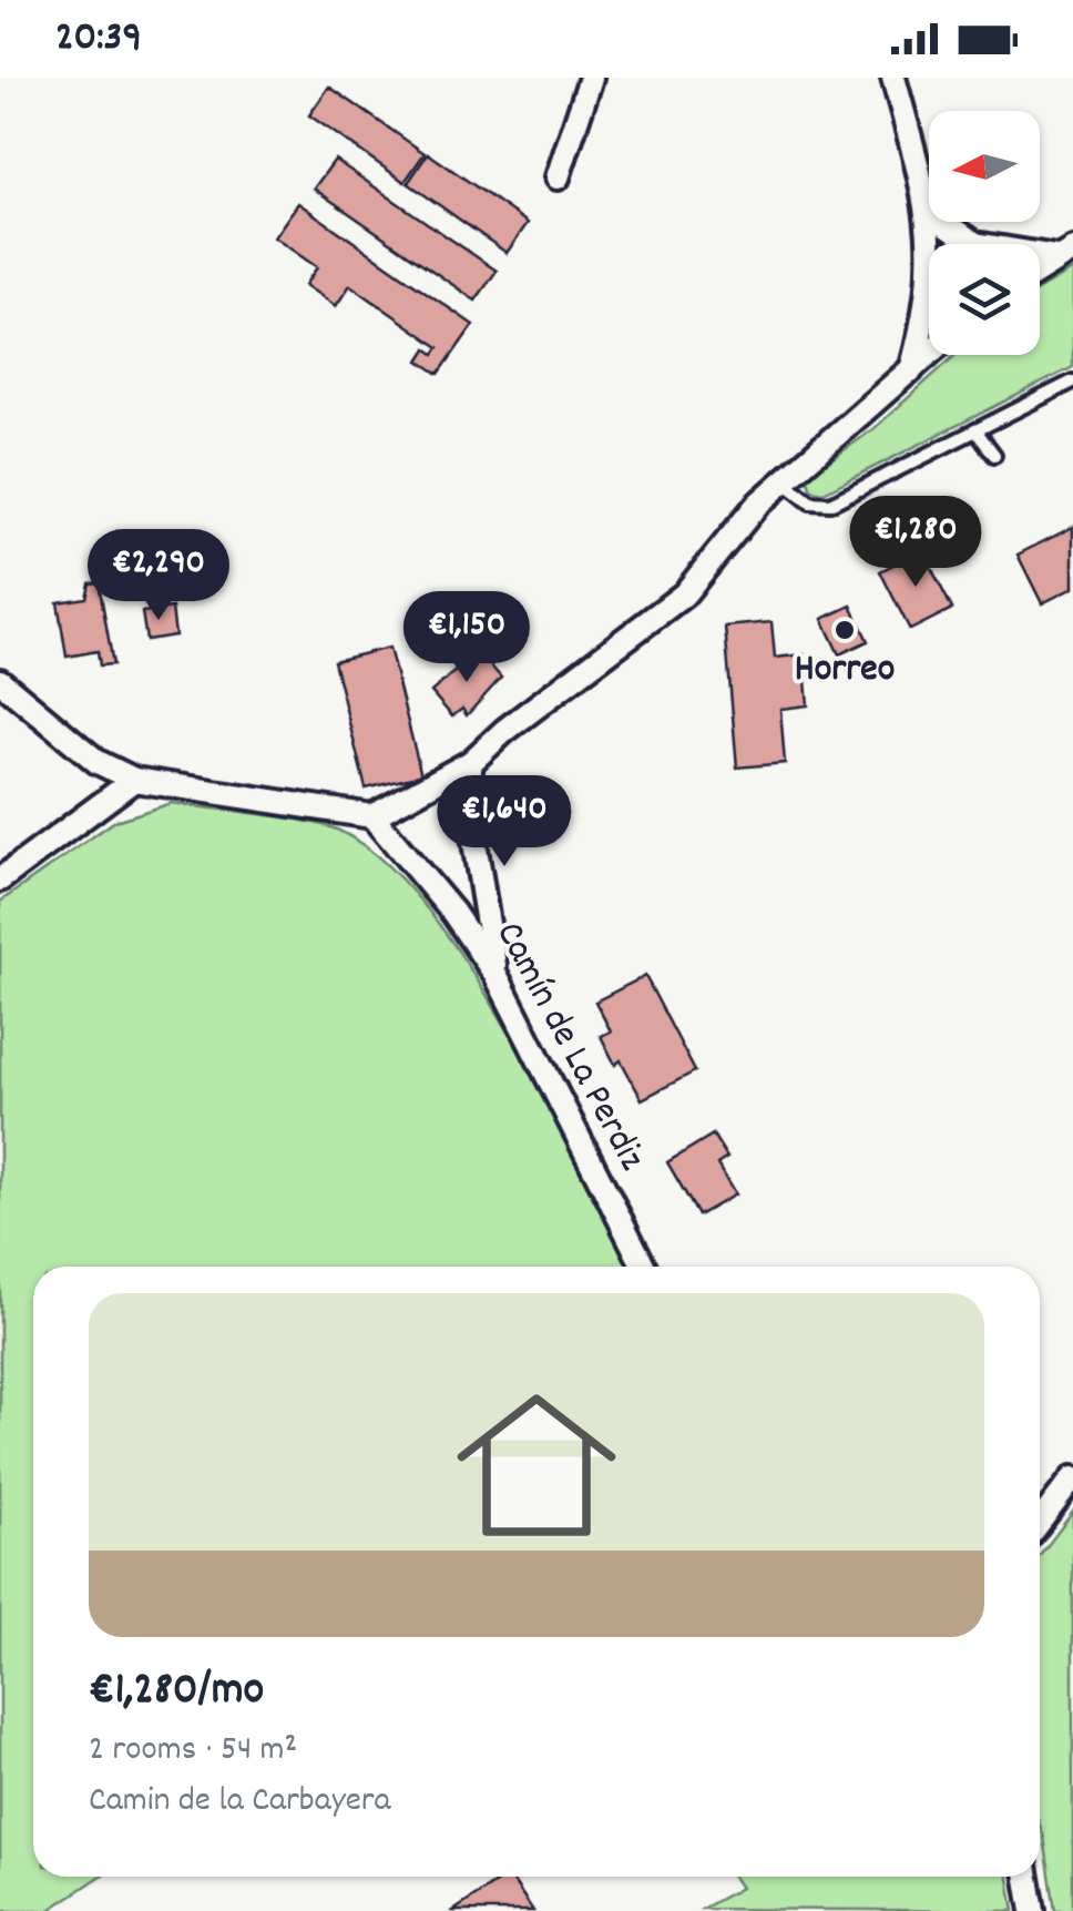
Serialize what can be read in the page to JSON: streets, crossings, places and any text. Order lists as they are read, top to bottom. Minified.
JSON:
{"streets":{"street":["Camín de La Perdiz"]},"places":["Horreo"],"north":"left","page":{"status":"20:39","price":["€1,280","€2,290","€1,150","€1,640"],"list":[{"name":"€1,280/mo","note":"2 rooms · 54 m² · Camin de la Carbayera"}]}}
